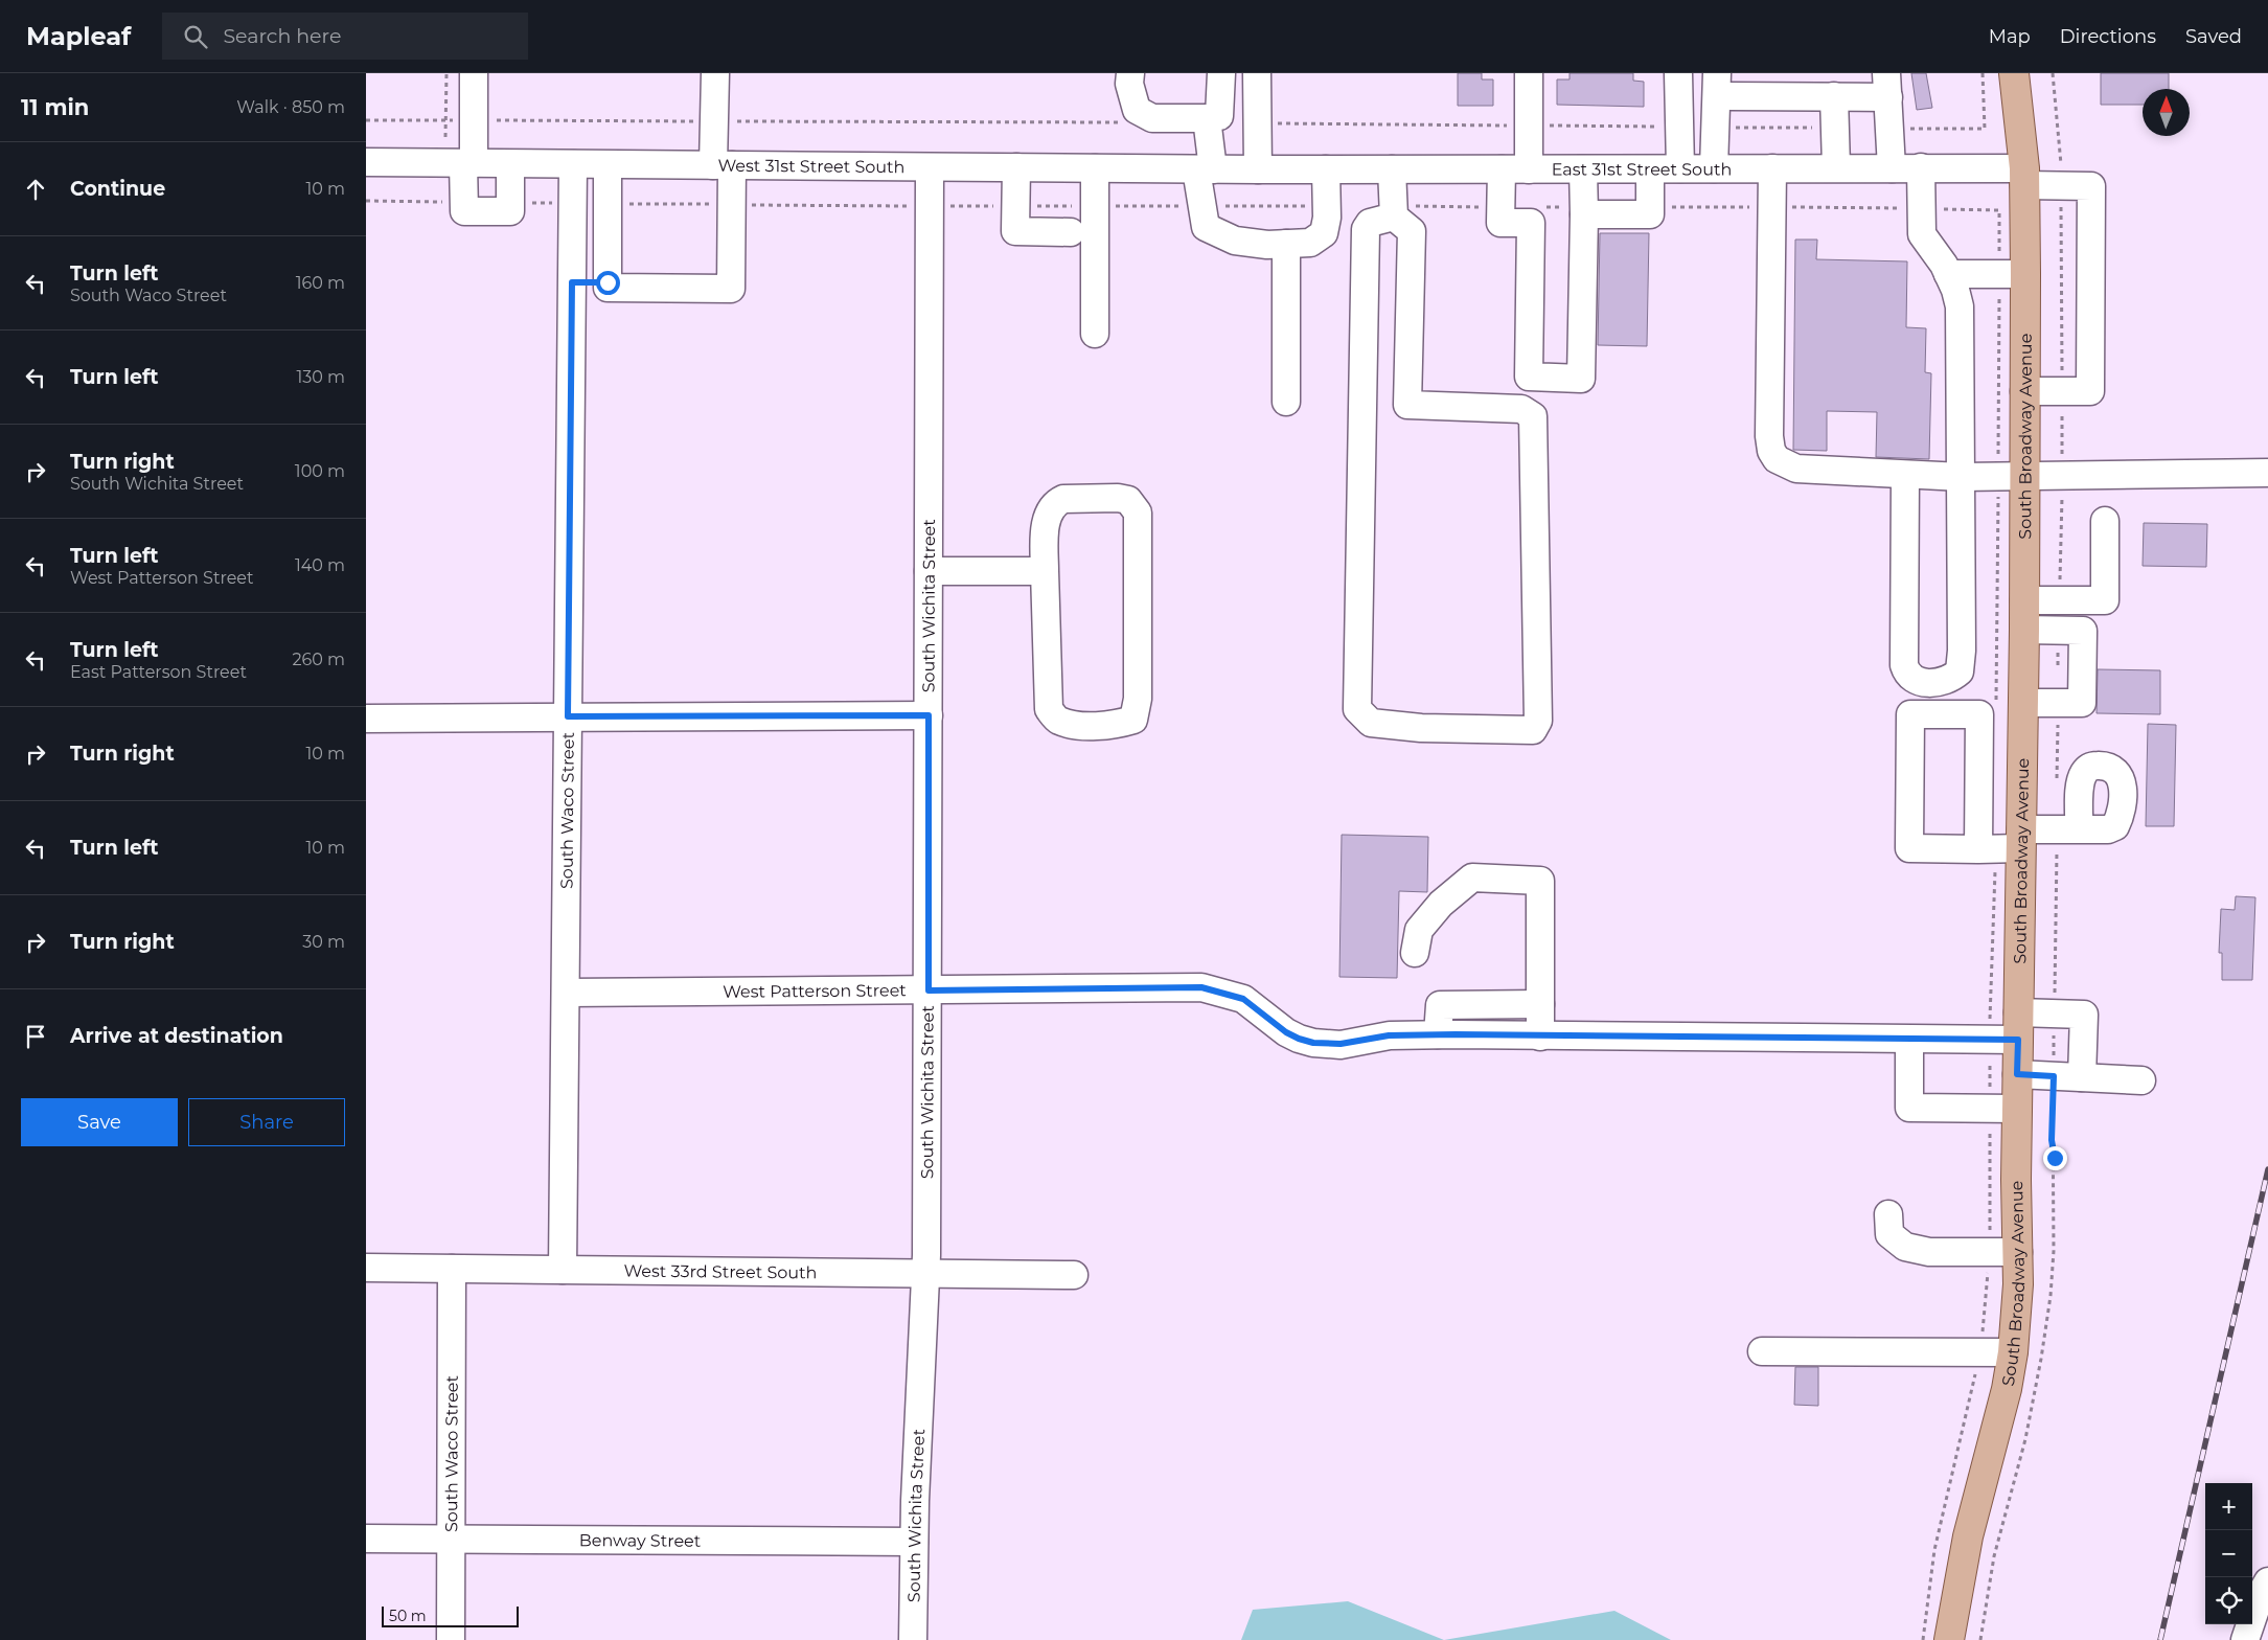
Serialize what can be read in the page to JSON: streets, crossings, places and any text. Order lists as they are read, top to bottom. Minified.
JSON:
{"streets":{"main road":["South Broadway Avenue"],"street":["West 31st Street South","East 31st Street South","South Wichita Street","South Waco Street","West Patterson Street","West 33rd Street South","Benway Street"]},"crossings":[["West 31st Street South","East 31st Street South"],["West 31st Street South","South Wichita Street"],["West 31st Street South","South Waco Street"],["East 31st Street South","South Broadway Avenue"],["South Wichita Street","West Patterson Street"],["South Wichita Street","West 33rd Street South"],["South Wichita Street","Benway Street"],["South Waco Street","West Patterson Street"],["South Waco Street","West 33rd Street South"],["South Waco Street","Benway Street"]],"scale_bar":"50 m","north":"top","page":{"header":"Mapleaf","search":"Search here","nav":["Map","Directions","Saved"],"heading":["11 min","Walk · 850 m"],"list":[["Continue","10 m"],["Turn left","South Waco Street","160 m"],["Turn left","130 m"],["Turn right","South Wichita Street","100 m"],["Turn left","West Patterson Street","140 m"],["Turn left","East Patterson Street","260 m"],["Turn right","10 m"],["Turn left","10 m"],["Turn right","30 m"],"Arrive at destination"],"buttons":["Save","Share"],"map_buttons":["+","−"],"scale":"50 m"}}
